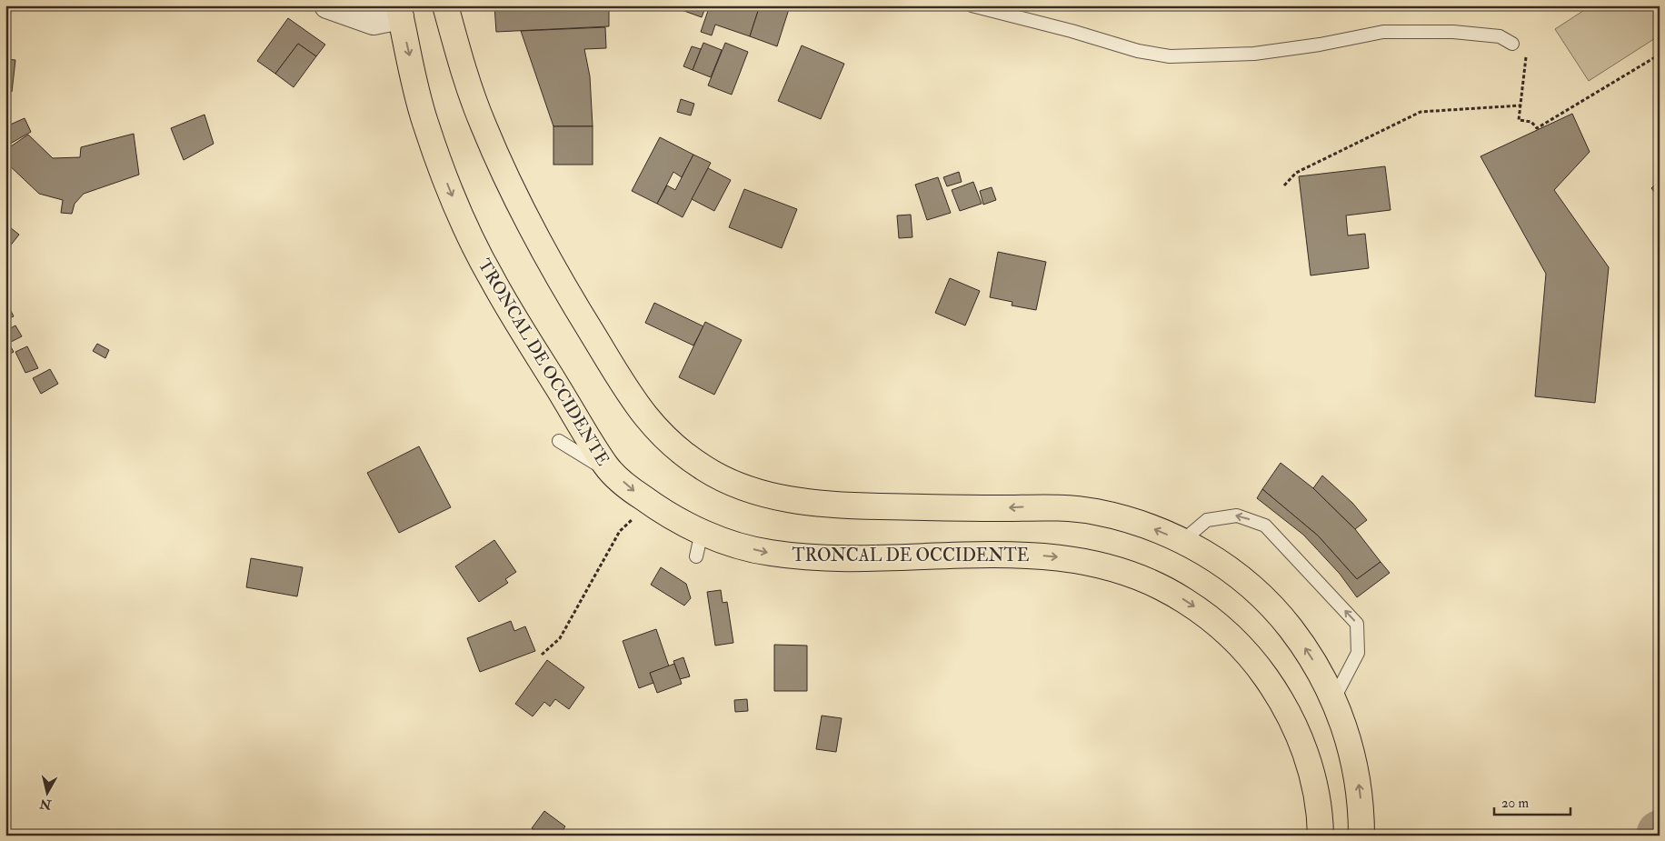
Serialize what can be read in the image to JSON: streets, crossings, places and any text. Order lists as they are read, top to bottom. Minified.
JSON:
{"streets":{"highway":["TRONCAL DE OCCIDENTE"]},"one_way":["TRONCAL DE OCCIDENTE"],"scale_bar":"20 m","north":"bottom"}
